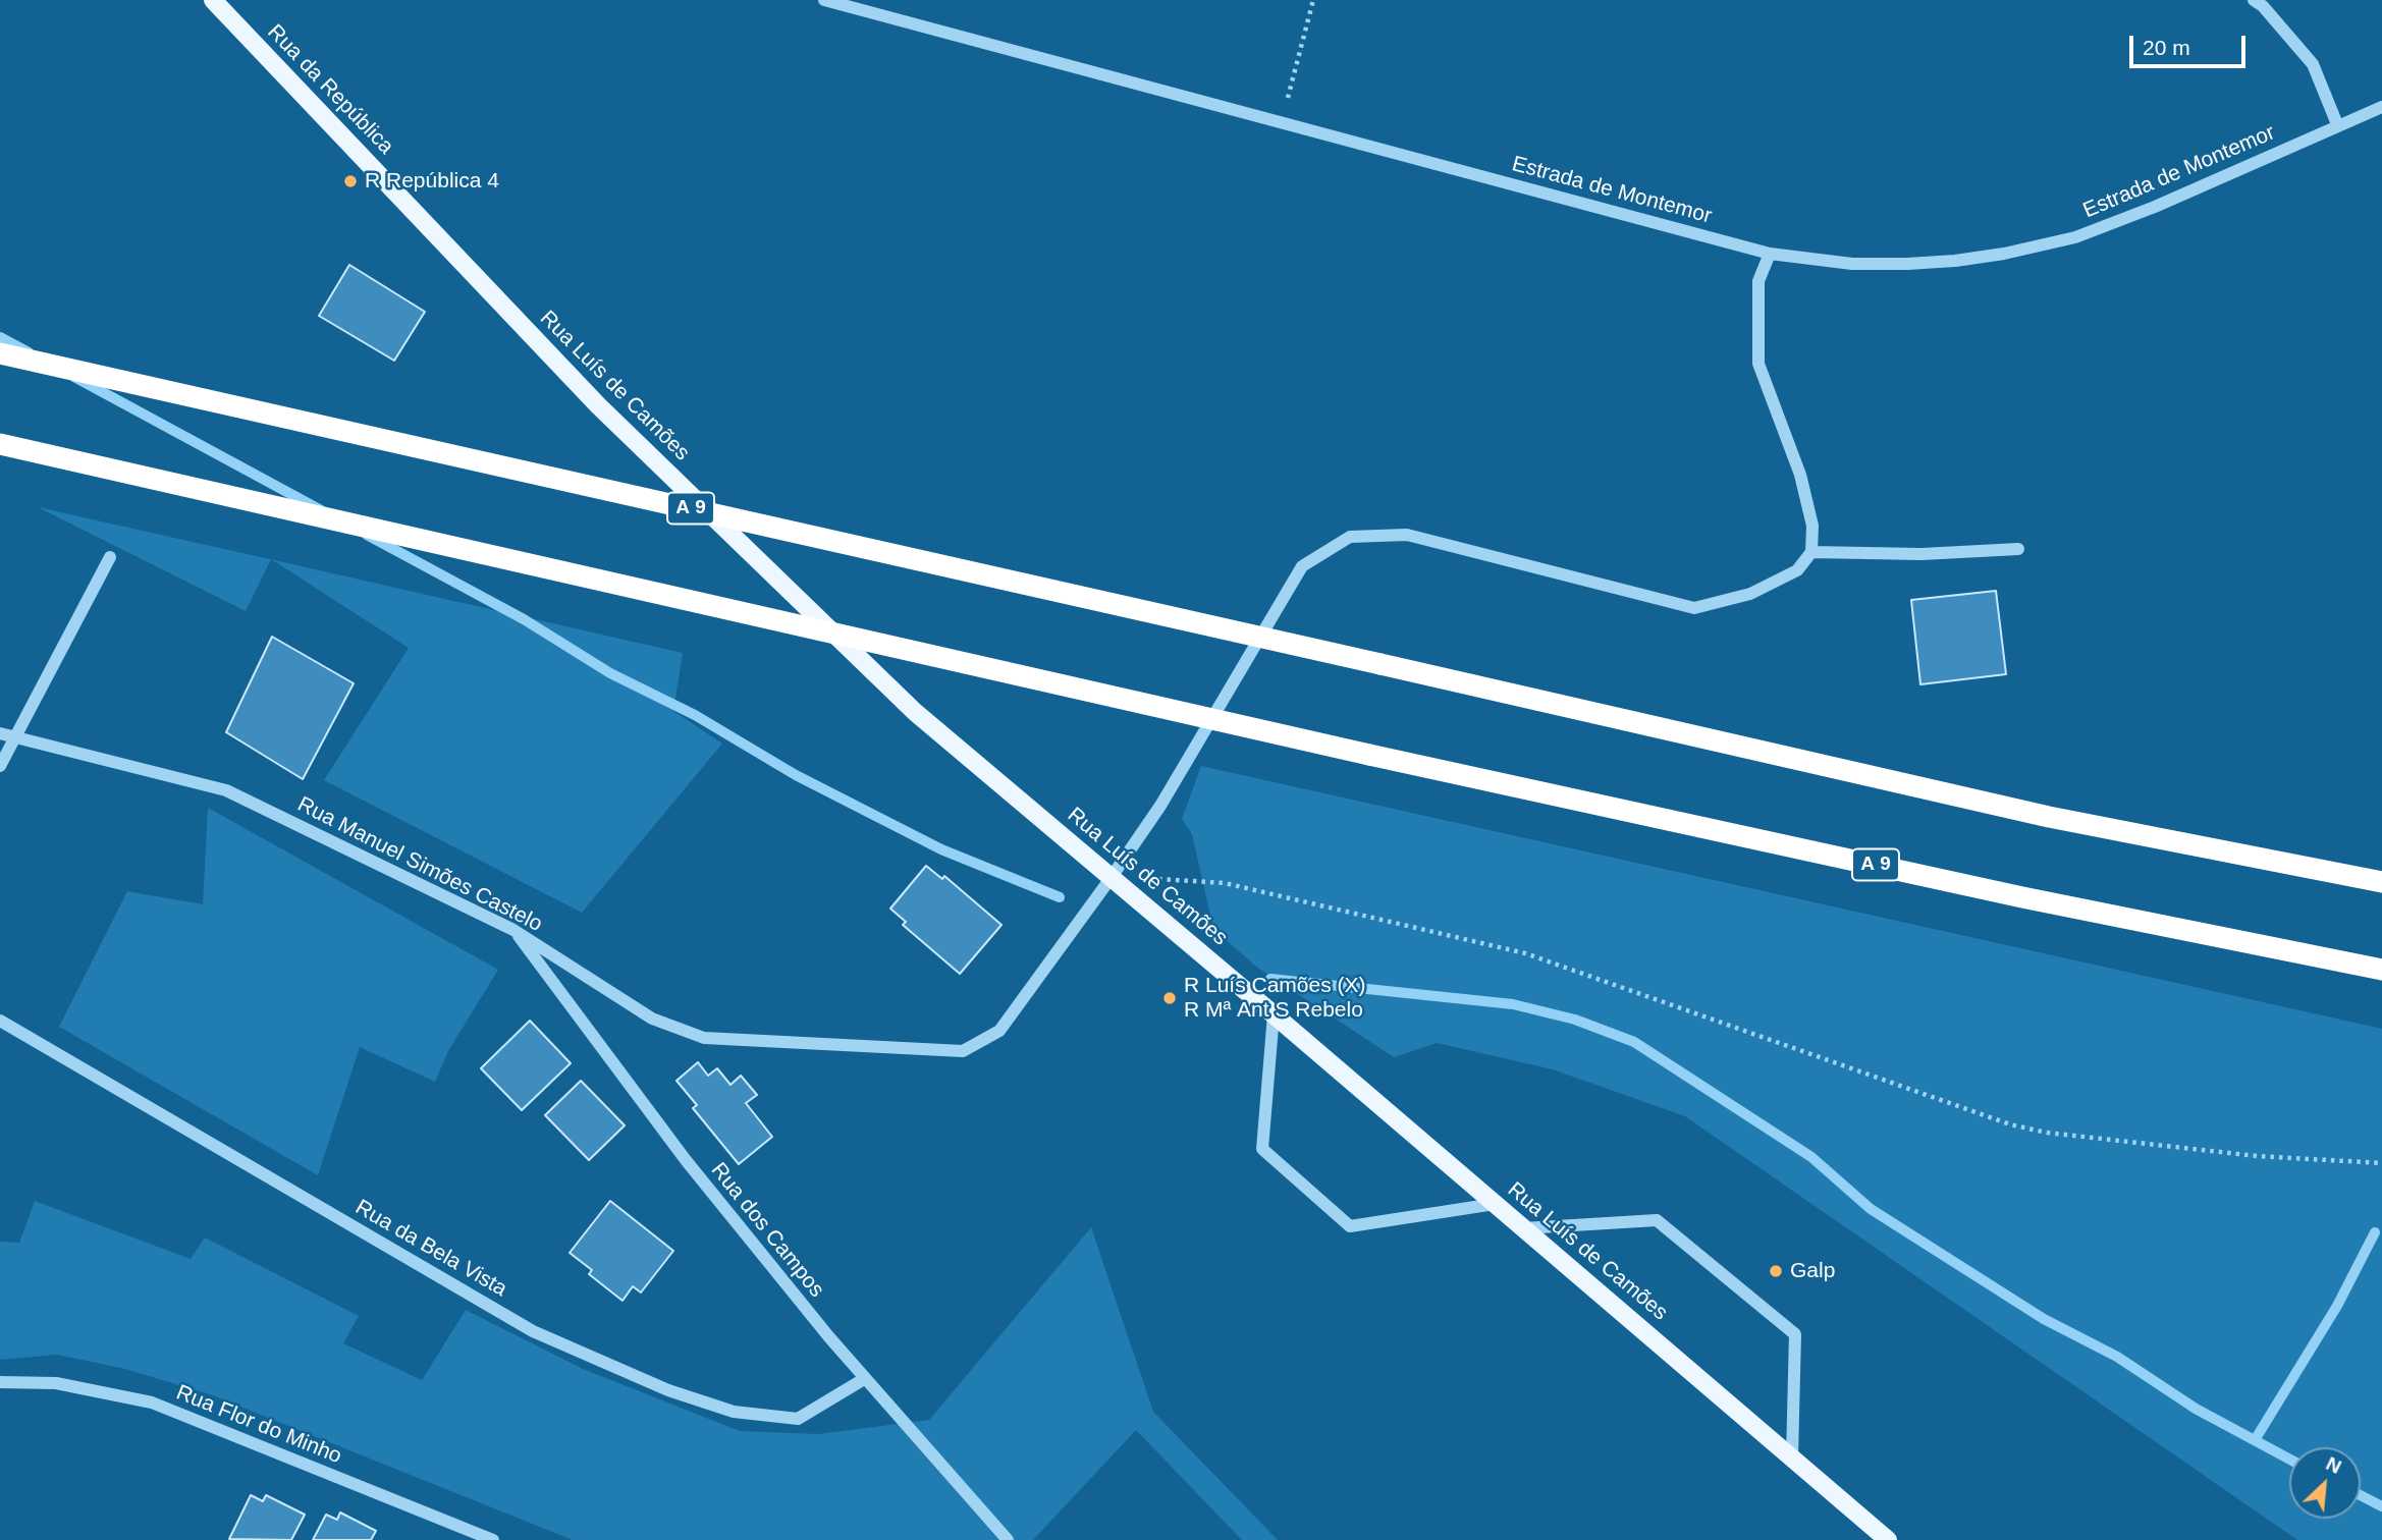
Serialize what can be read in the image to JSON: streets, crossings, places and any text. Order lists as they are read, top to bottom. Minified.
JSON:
{"streets":{"highway":["A 9"],"main road":["Rua da República","Rua Luís de Camões"],"street":["Estrada de Montemor","Rua Manuel Simões Castelo","Rua dos Campos","Rua da Bela Vista","Rua Flor do Minho"]},"crossings":[["Rua da República","Rua Luís de Camões"],["Rua Luís de Camões","Rua Manuel Simões Castelo"],["Rua Manuel Simões Castelo","Rua dos Campos"],["Rua dos Campos","Rua da Bela Vista"]],"places":["R República 4","R Luís Camões (X) R Mª Ant S Rebelo","Galp"],"scale_bar":"20 m","north":"top right"}
